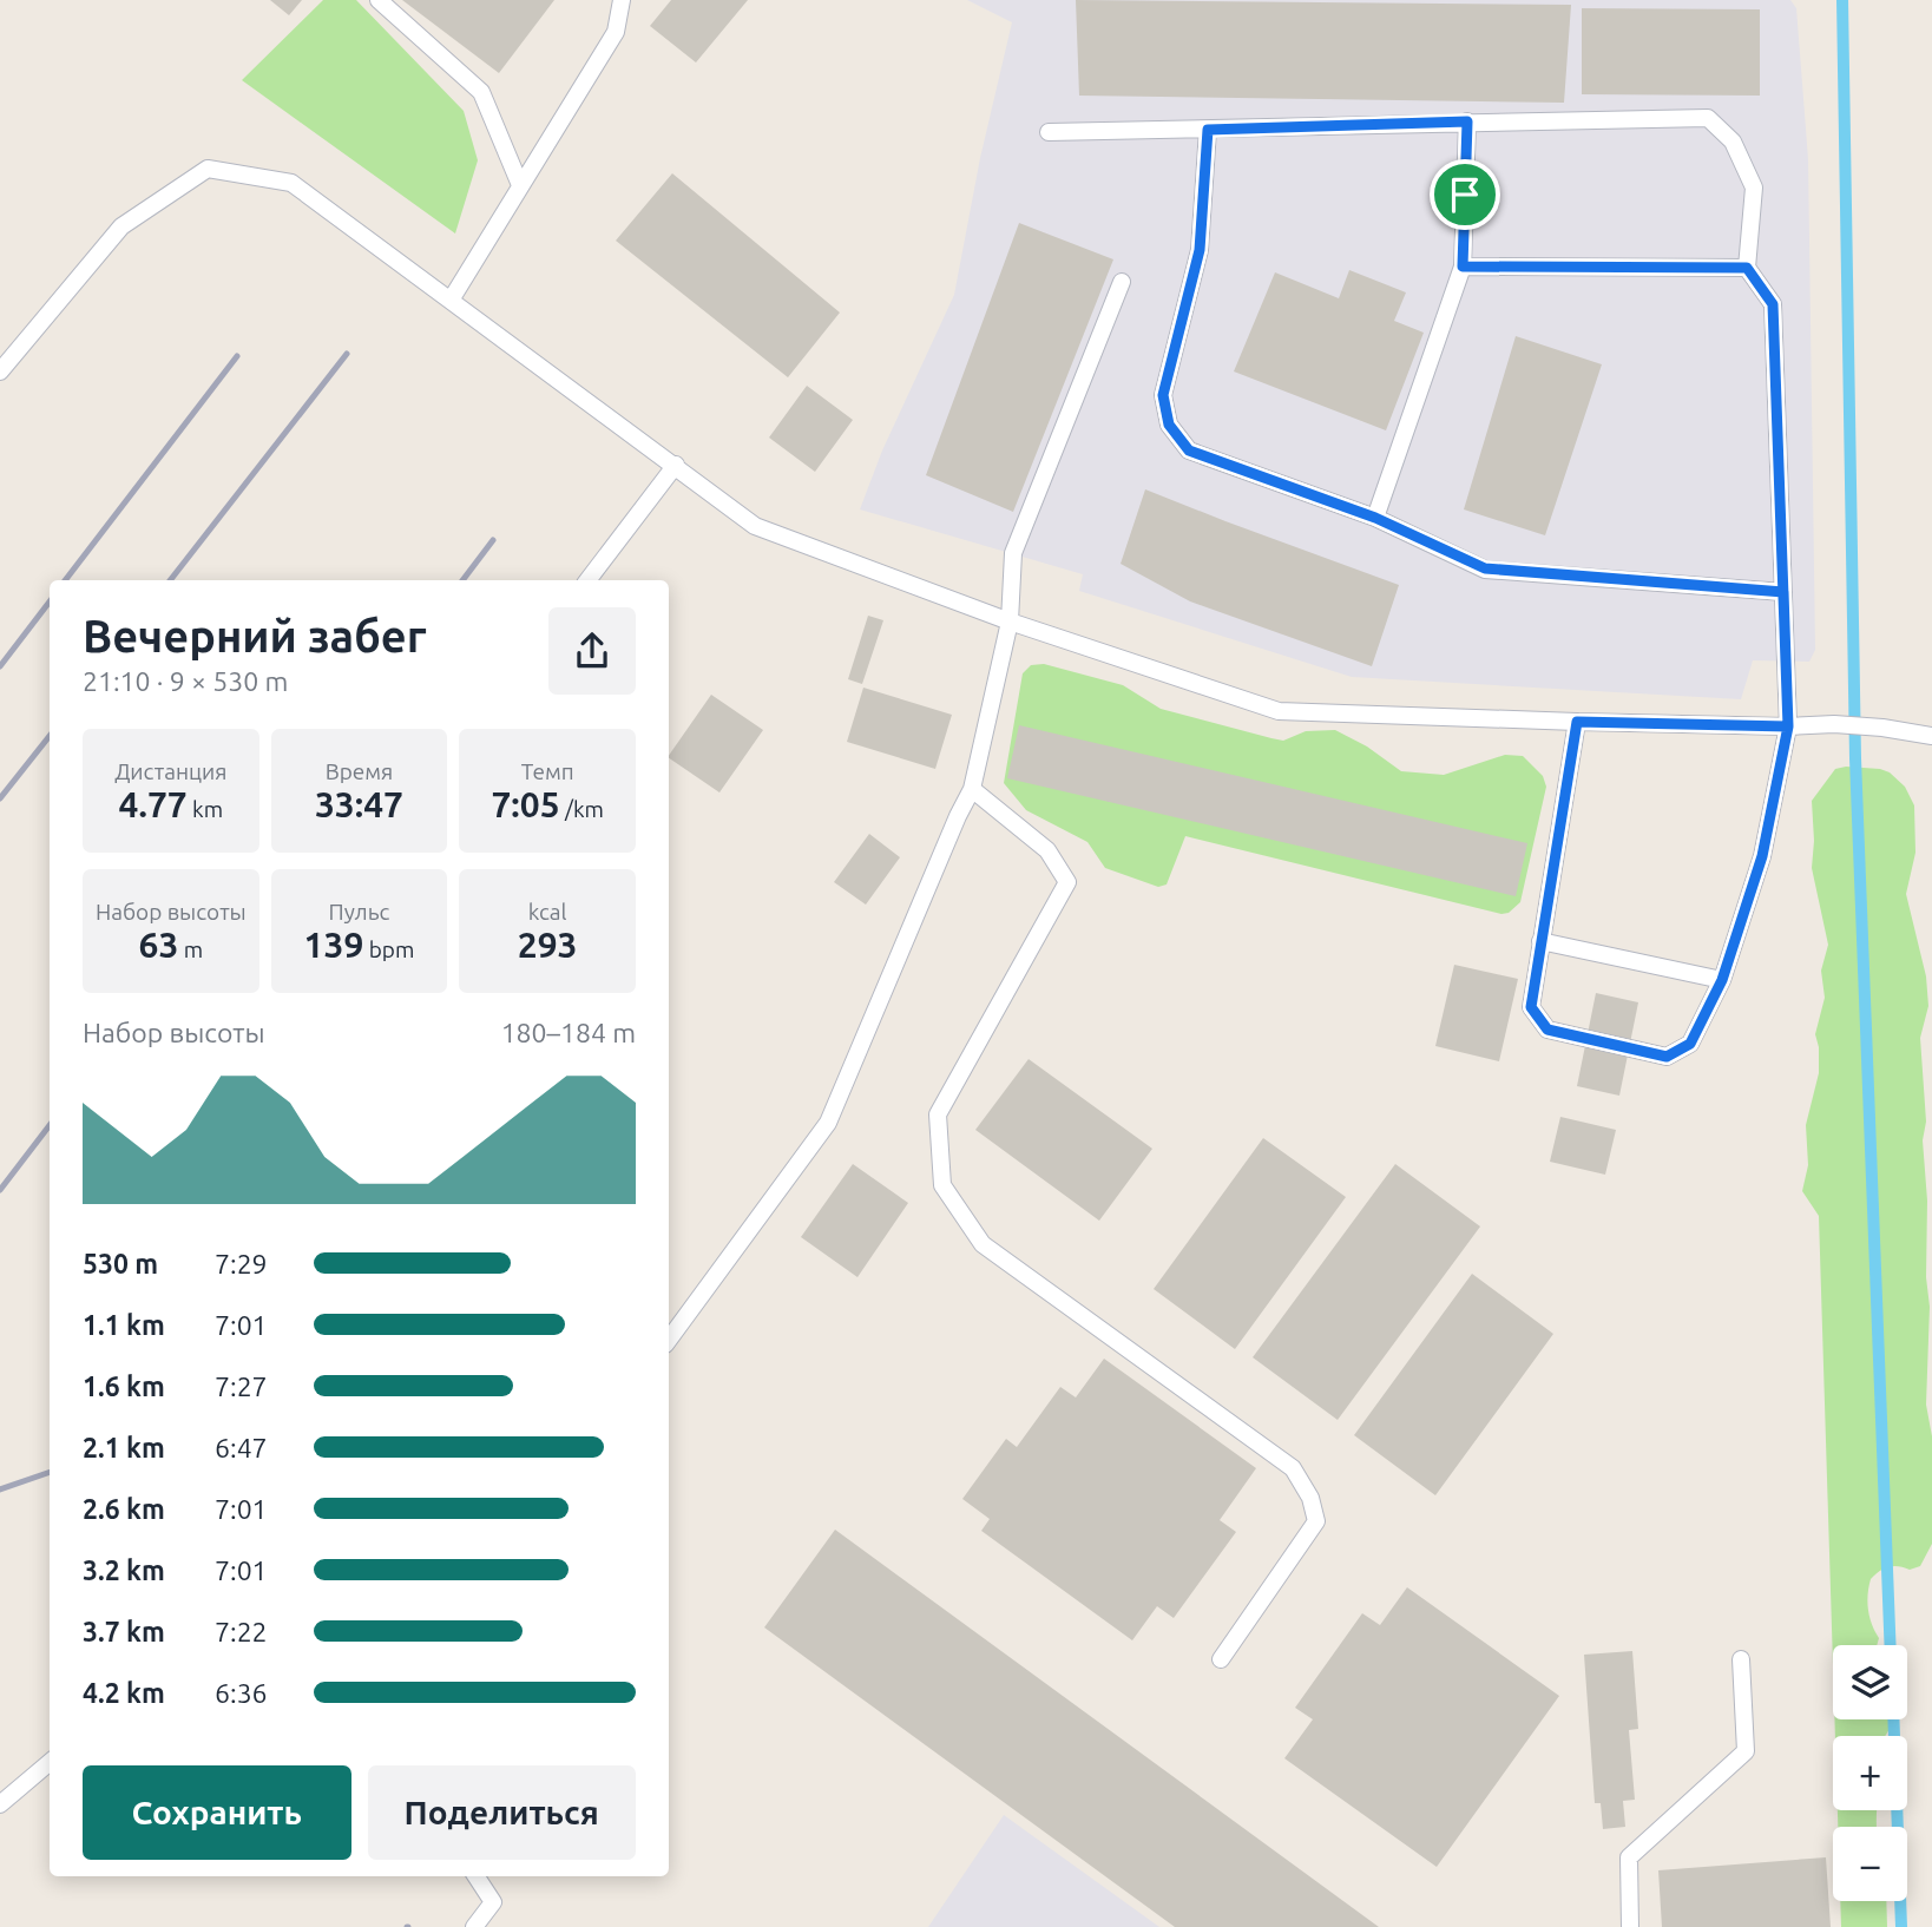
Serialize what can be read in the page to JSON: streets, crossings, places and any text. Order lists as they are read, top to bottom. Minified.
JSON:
{"page":{"heading":["Вечерний забег","21:10 · 9 × 530 m"],"stats":[["Дистанция","4.77 km"],["Время","33:47"],["Темп","7:05 /km"],["Набор высоты","63 m"],["Пульс","139 bpm"],["kcal","293"]],"chart":["Набор высоты","180–184 m"],"list":[{"name":"530 m","note":"7:29"},{"name":"1.1 km","note":"7:01"},{"name":"1.6 km","note":"7:27"},{"name":"2.1 km","note":"6:47"},{"name":"2.6 km","note":"7:01"},{"name":"3.2 km","note":"7:01"},{"name":"3.7 km","note":"7:22"},{"name":"4.2 km","note":"6:36"}],"map_buttons":["+","−"],"buttons":["Сохранить","Поделиться"]}}
